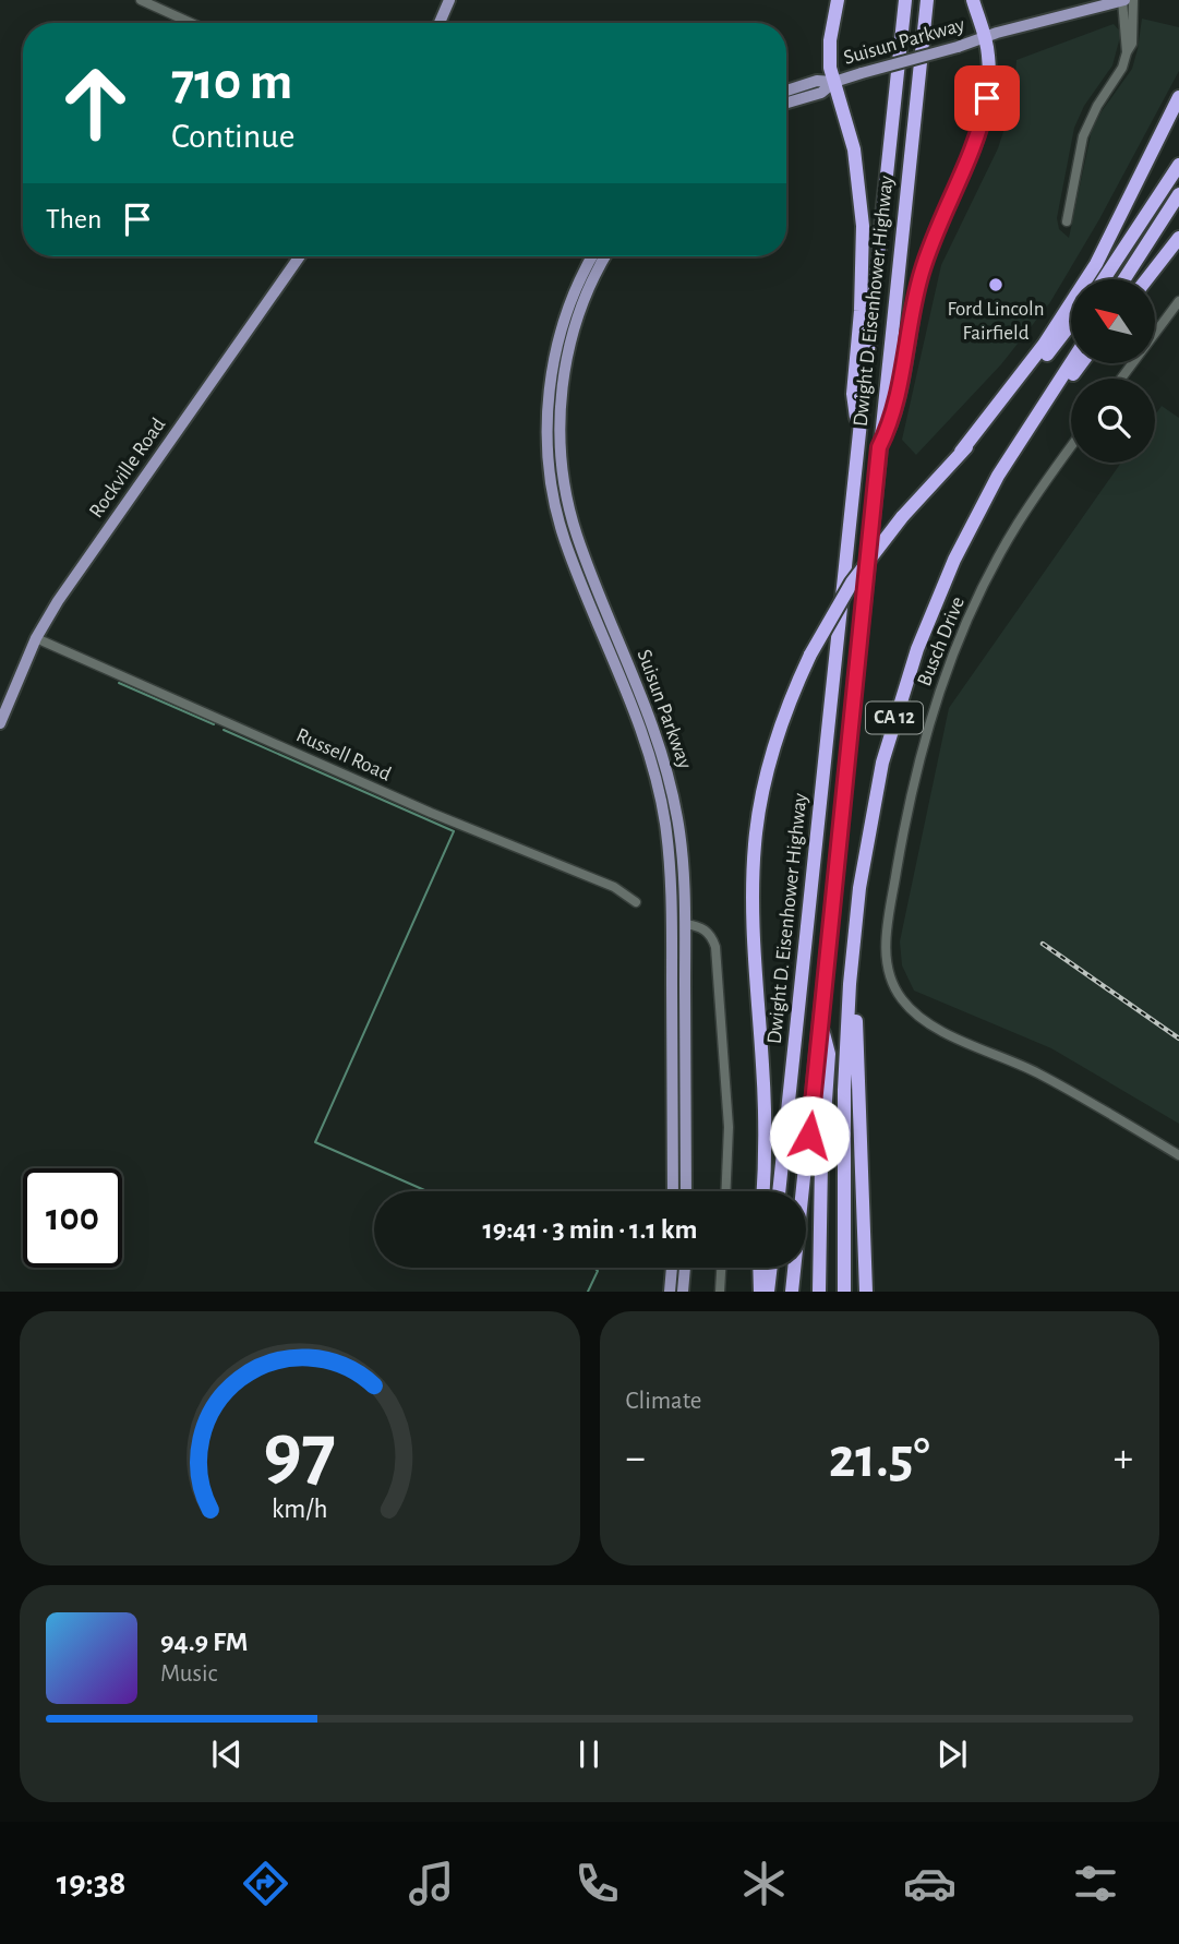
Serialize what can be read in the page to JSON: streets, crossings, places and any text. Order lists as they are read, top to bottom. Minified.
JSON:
{"streets":{"highway":["Dwight D. Eisenhower Highway","CA 12"],"main road":["Suisun Parkway","Rockville Road"],"street":["Busch Drive","Russell Road"]},"crossings":[["Rockville Road","Russell Road"]],"places":["Ford Lincoln Fairfield"],"north":"top left","page":{"turn":["710 m","Continue"],"then":"Then","limit":"100","trip":"19:41 · 3 min · 1.1 km","tile":"Climate","heat":["−","21.5°","+"],"song":["94.9 FM","Music"],"tabs":"19:38","gauge":["97","km/h"]}}
